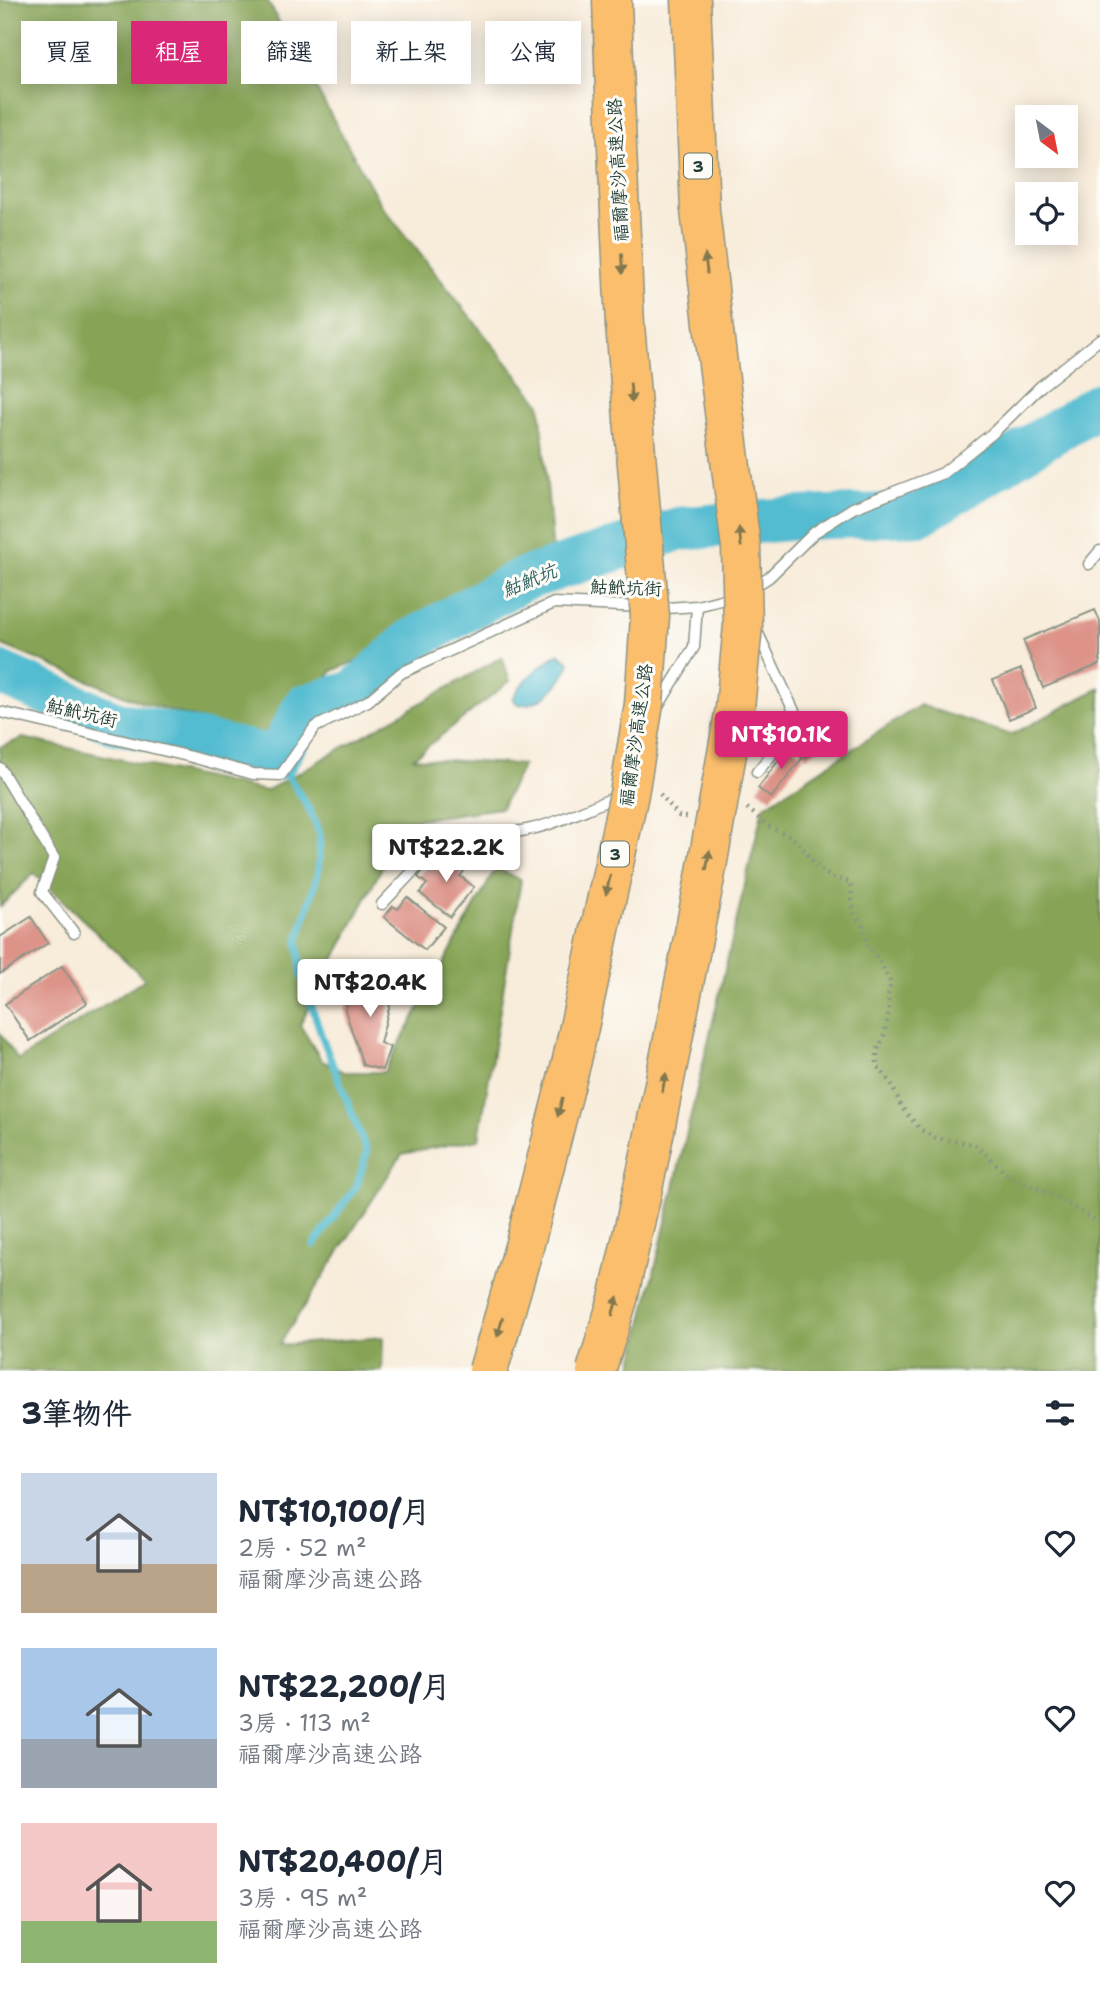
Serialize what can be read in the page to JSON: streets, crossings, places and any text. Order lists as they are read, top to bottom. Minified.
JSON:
{"streets":{"highway":["3","福爾摩沙高速公路"],"lane":["鮕鮘坑街"]},"water":["鮕鮘坑"],"north":"bottom right","page":{"chip":["買屋","租屋","篩選","新上架","公寓"],"price":["NT$10.1K","NT$22.2K","NT$20.4K"],"heading":"3筆物件","list":[{"name":"NT$10,100/月","note":"2房 · 52 m² · 福爾摩沙高速公路"},{"name":"NT$22,200/月","note":"3房 · 113 m² · 福爾摩沙高速公路"},{"name":"NT$20,400/月","note":"3房 · 95 m² · 福爾摩沙高速公路"}]}}
